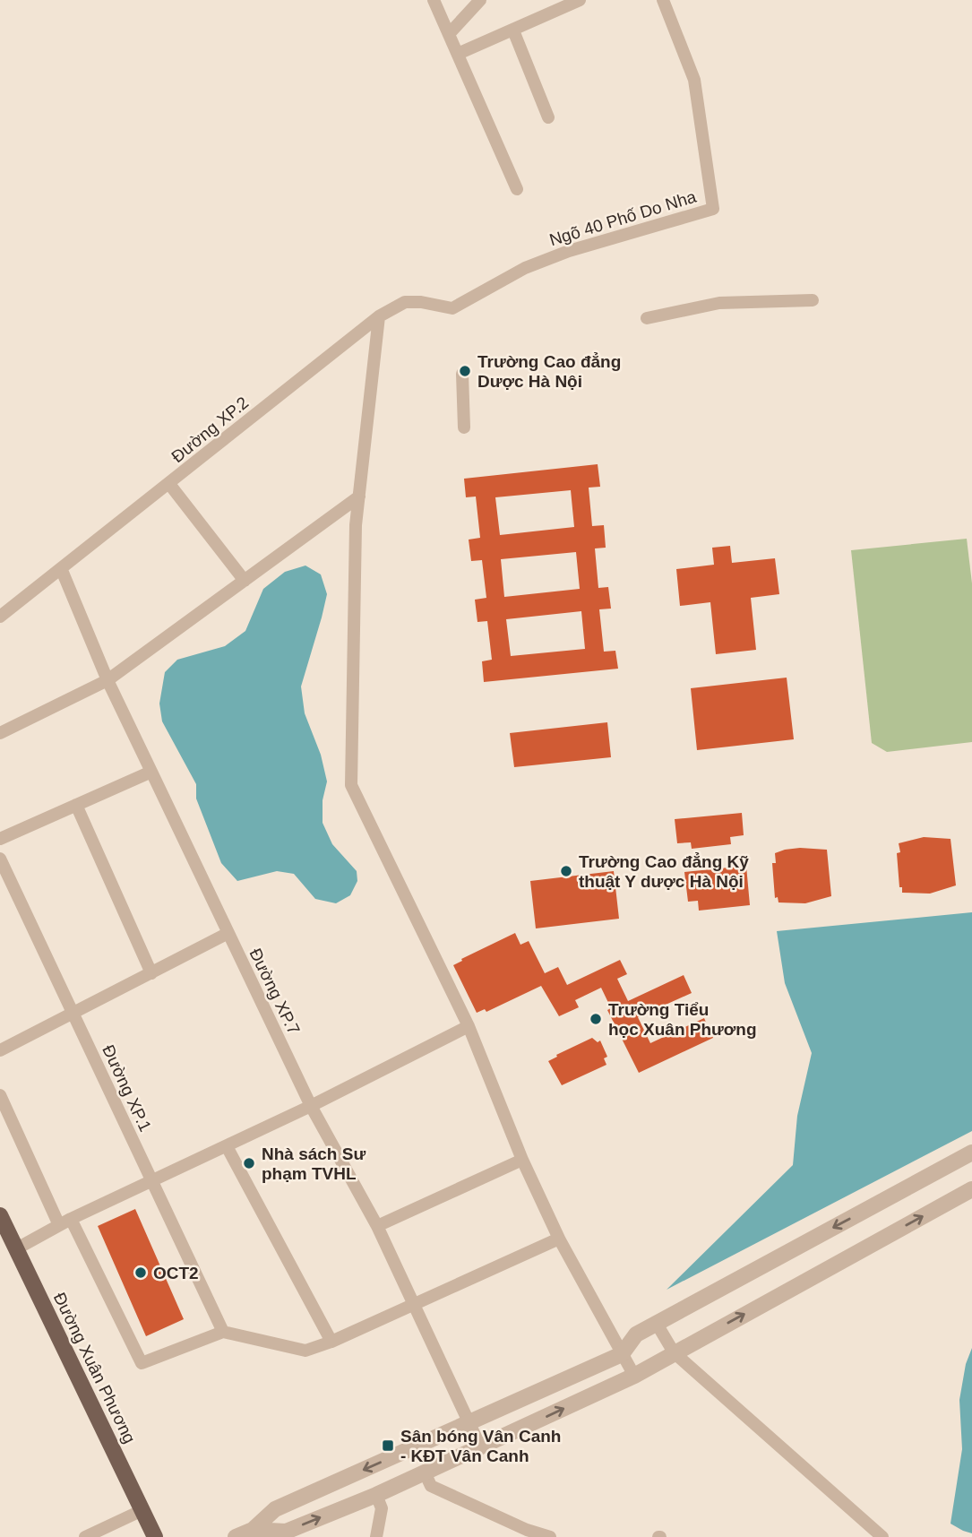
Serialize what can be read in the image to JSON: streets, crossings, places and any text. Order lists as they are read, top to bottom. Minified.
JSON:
{"streets":{"main road":["Đường Xuân Phương"],"street":["Ngõ 40 Phố Do Nha","Đường XP.2","Đường XP.7","Đường XP.1"]},"crossings":[["Ngõ 40 Phố Do Nha","Đường XP.2"],["Đường XP.2","Đường XP.7"]],"places":{"other":["Trường Cao đẳng Dược Hà Nội","Trường Cao đẳng Kỹ thuật Y dược Hà Nội","Trường Tiểu học Xuân Phương","Nhà sách Sư phạm TVHL","OCT2"],"transit":["Sân bóng Vân Canh - KĐT Vân Canh"]}}
